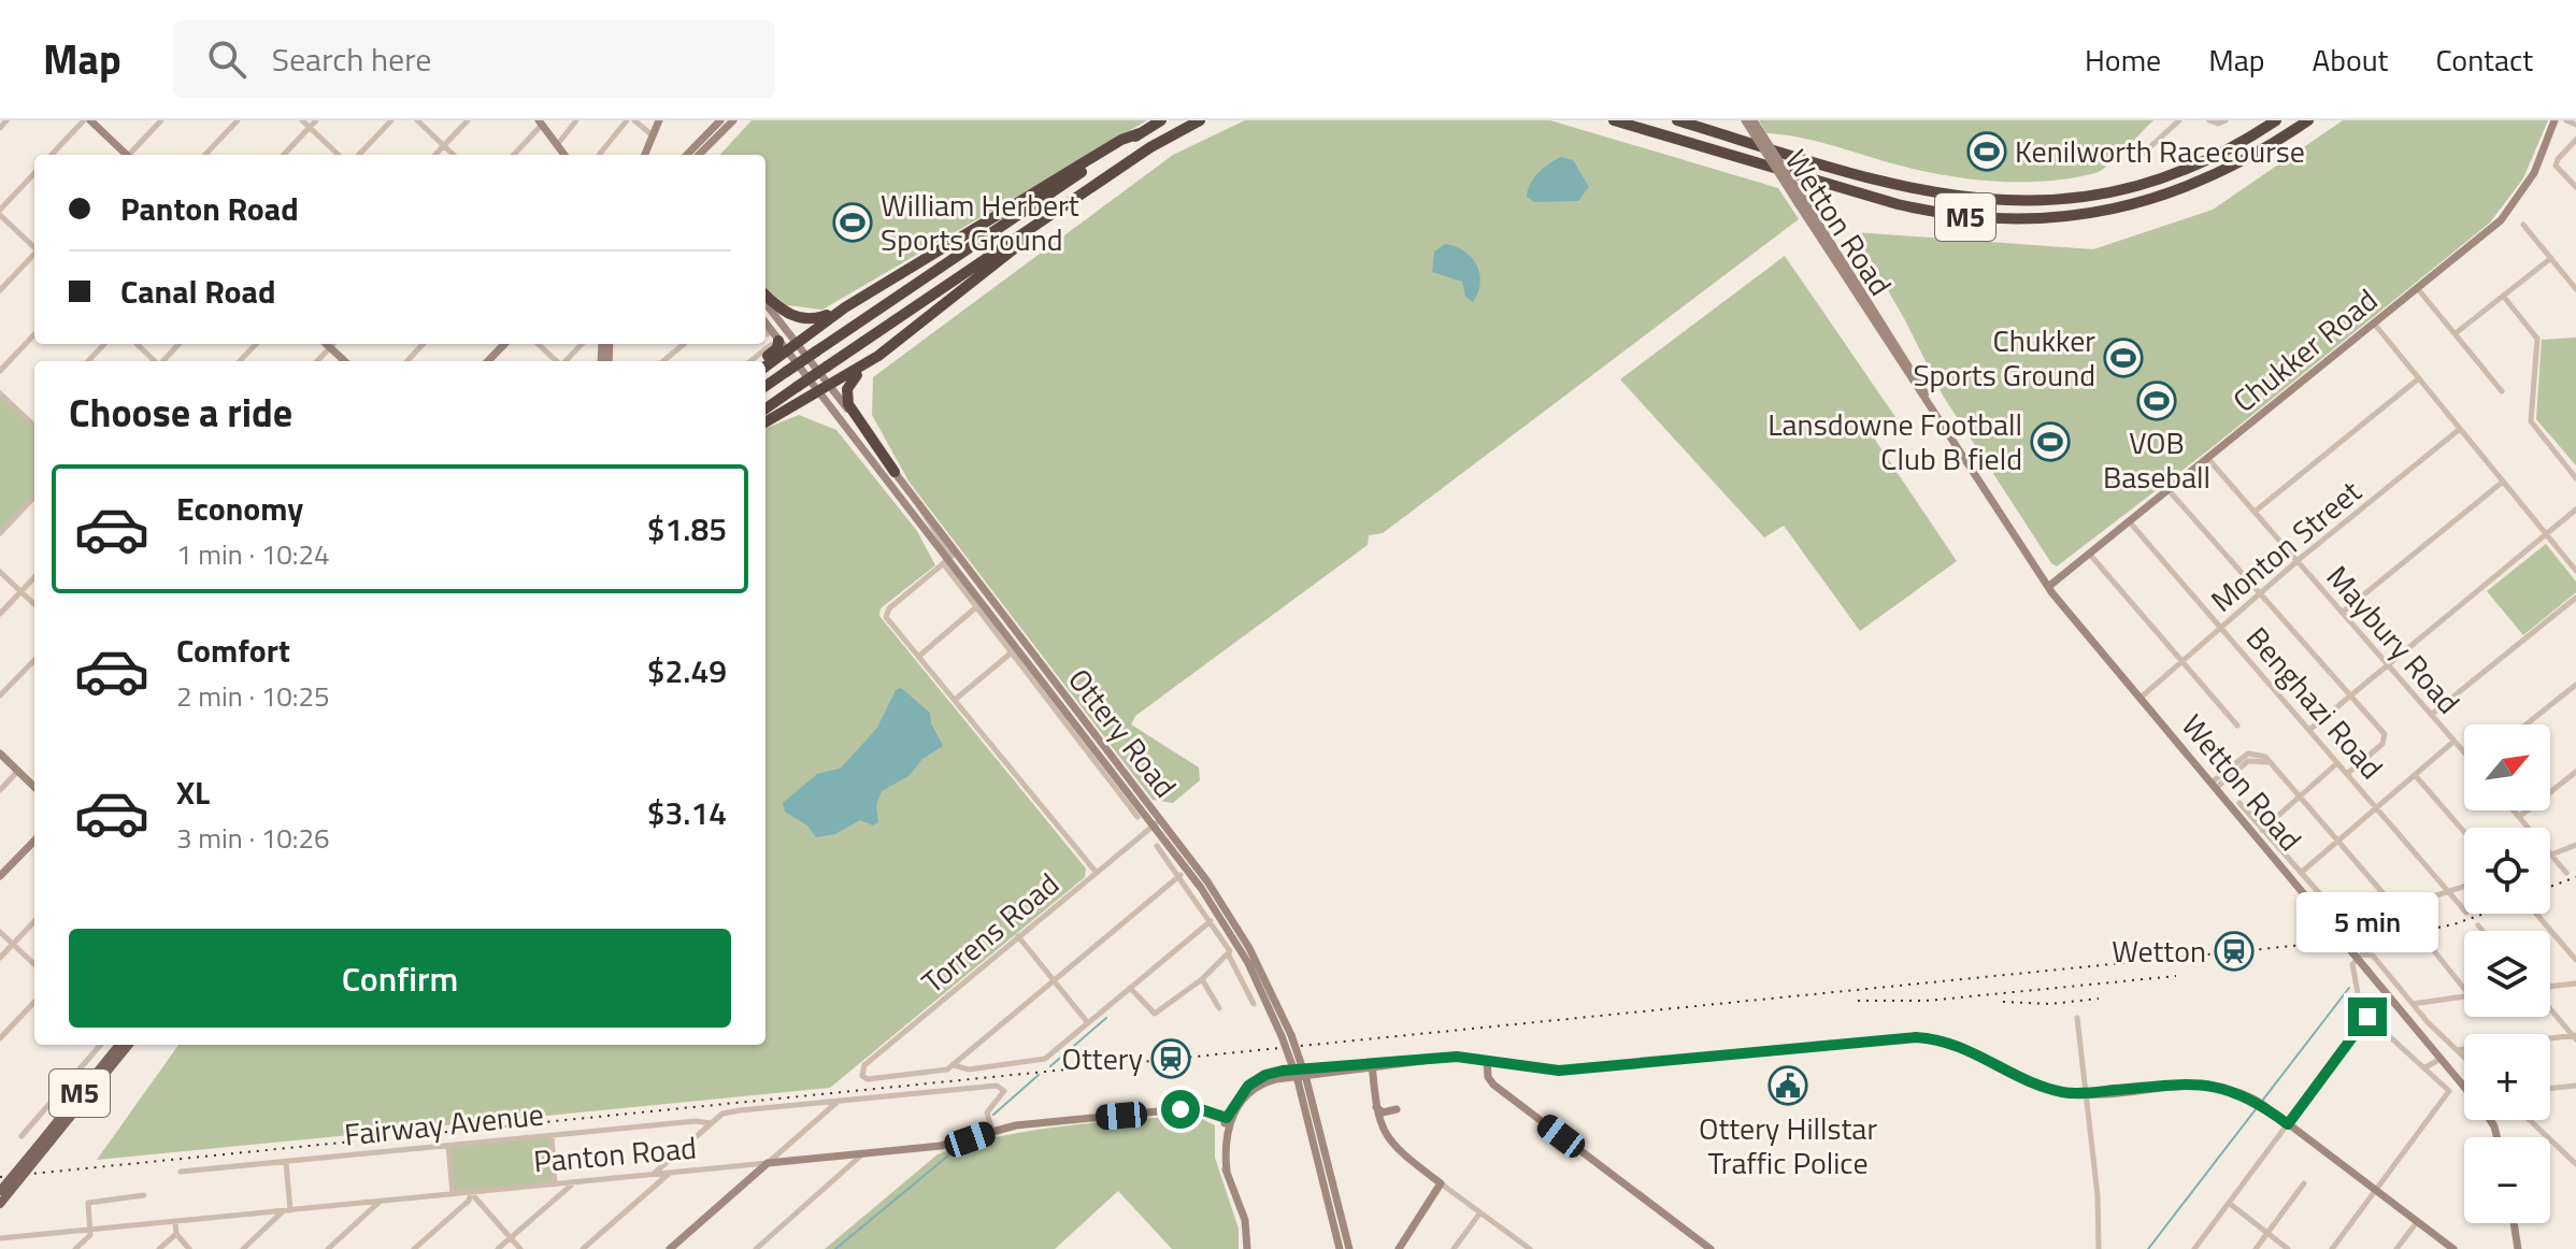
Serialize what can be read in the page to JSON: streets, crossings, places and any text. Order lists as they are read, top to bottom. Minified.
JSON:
{"streets":{"highway":["M5"],"street":["Wetton Road","Chukker Road","Monton Street","Maybury Road","Benghazi Road","Ottery Road","Torrens Road","Fairway Avenue","Panton Road"]},"crossings":[["Wetton Road","Chukker Road"],["Wetton Road","Monton Street"],["Chukker Road","Maybury Road"],["Chukker Road","Benghazi Road"],["Monton Street","Maybury Road"],["Monton Street","Benghazi Road"],["Ottery Road","Torrens Road"]],"places":{"sports":["Kenilworth Racecourse","William Herbert Sports Ground","Chukker Sports Ground","VOB Baseball","Lansdowne Football Club B field"],"station":["Wetton","Ottery"],"public building":["Ottery Hillstar Traffic Police"]},"north":"top right","page":{"header":"Map","search":"Search here","nav":["Home","Map","About","Contact"],"banner":["Panton Road","Canal Road"],"heading":"Choose a ride","list":[{"name":"Economy","note":"1 min · 10:24","value":"$1.85"},{"name":"Comfort","note":"2 min · 10:25","value":"$2.49"},{"name":"XL","note":"3 min · 10:26","value":"$3.14"}],"map_buttons":["+","−"],"bubble":"5 min","buttons":"Confirm"}}
